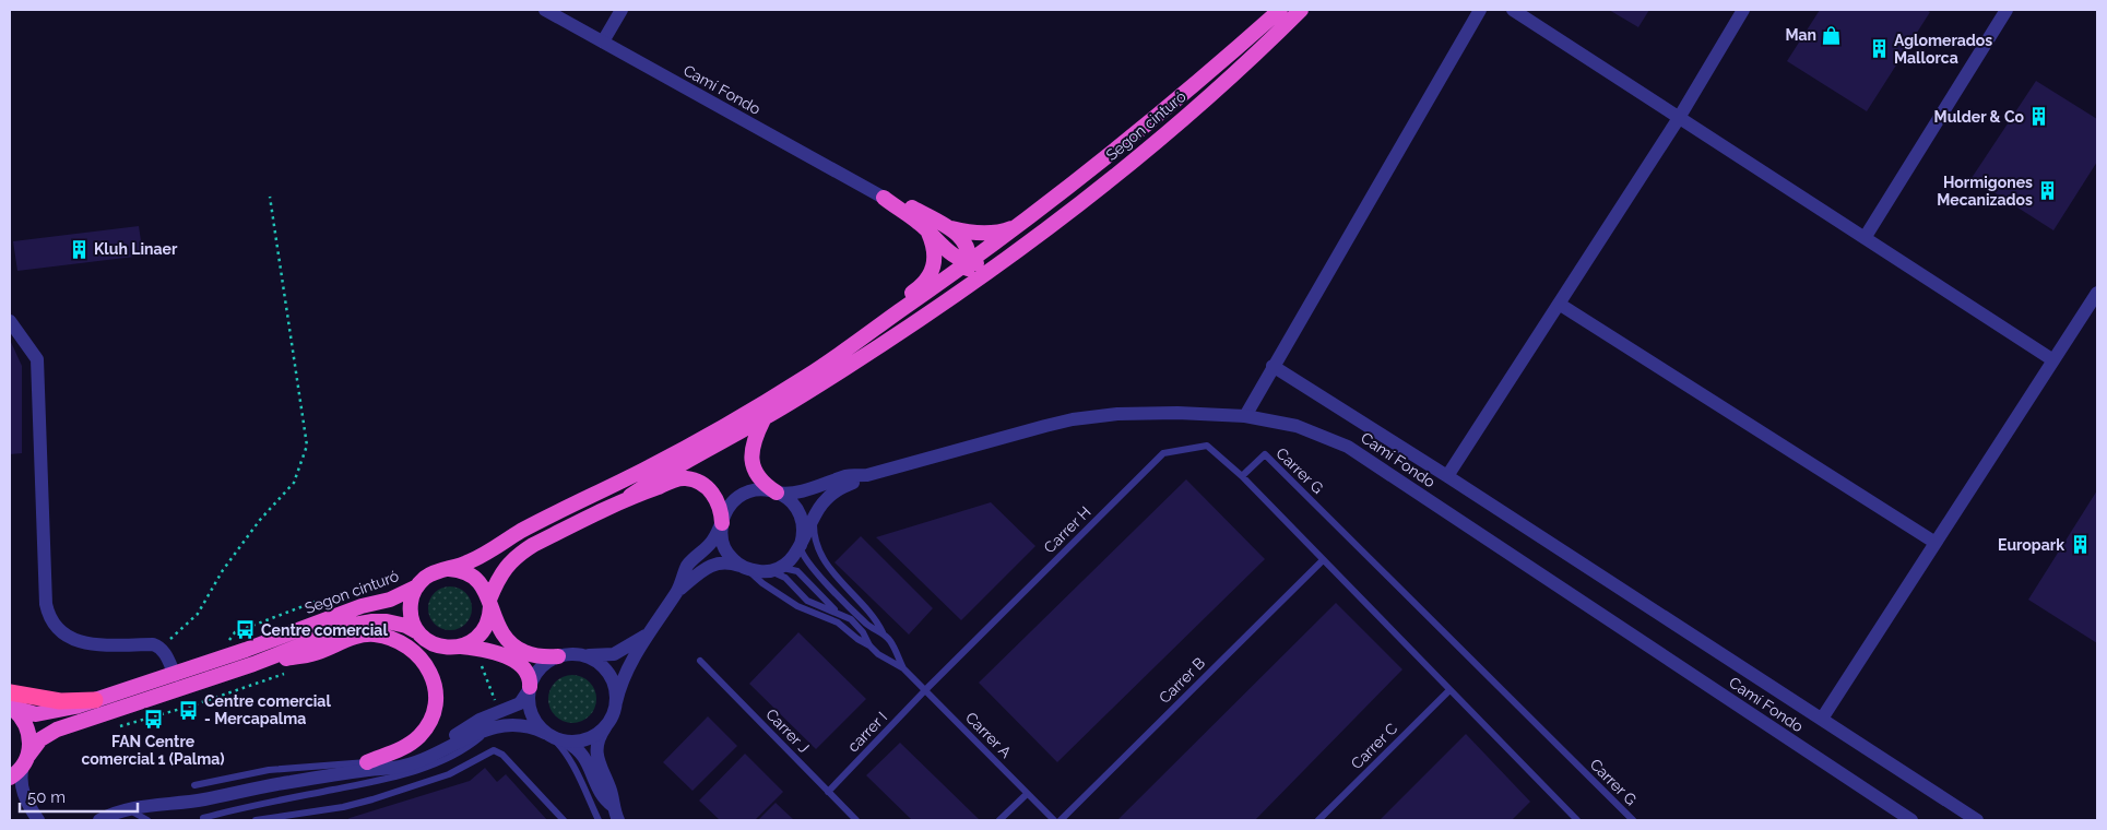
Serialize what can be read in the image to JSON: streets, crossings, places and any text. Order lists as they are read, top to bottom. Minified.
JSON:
{"streets":{"highway":["Segon cinturó"],"street":["Camí Fondo"],"lane":["Carrer G","Carrer H","Carrer B","Carrer J","carrer I","Carrer A","Carrer C"]},"crossings":[["Carrer G","Carrer H"],["Carrer H","carrer I"],["Carrer H","Carrer A"],["Carrer J","carrer I"],["carrer I","Carrer A"]],"places":{"shop":["Man"],"building":["Aglomerados Mallorca","Mulder & Co","Hormigones Mecanizados","Kluh Linaer","Europark"],"bus stop":["Centre comercial","Centre comercial - Mercapalma","FAN Centre comercial 1 (Palma)"]},"scale_bar":"50 m"}
